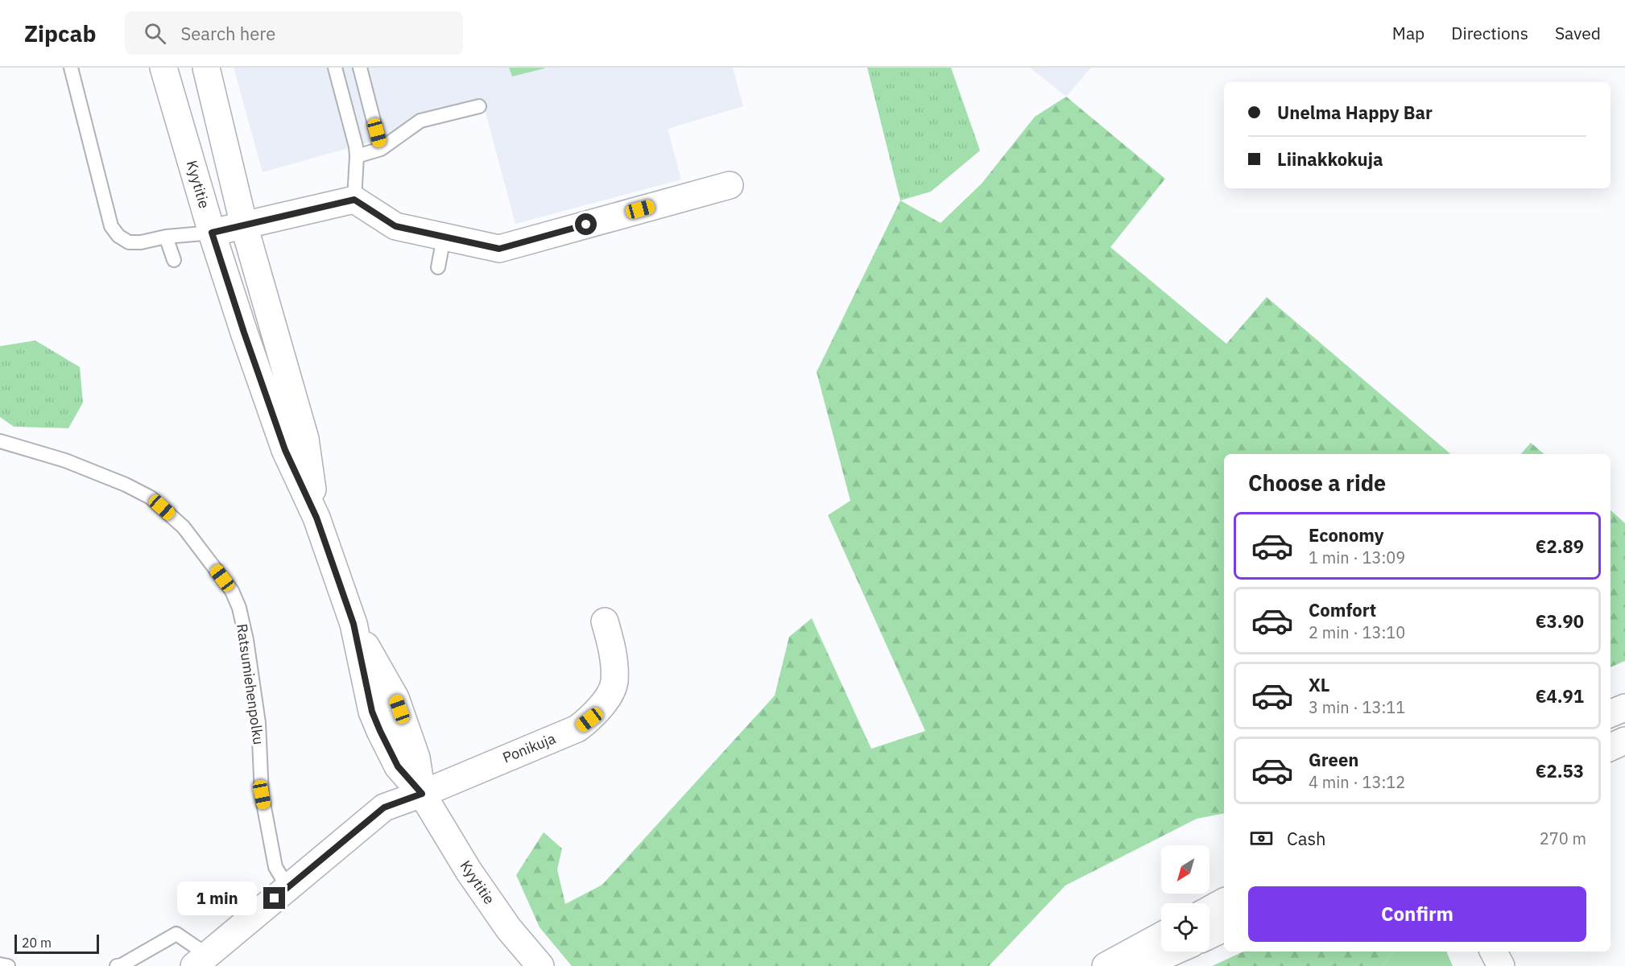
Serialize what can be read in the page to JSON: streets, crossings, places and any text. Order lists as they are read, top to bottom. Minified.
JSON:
{"streets":{"main road":["Kyytitie","Ponikuja"],"lane":["Ratsumiehenpolku"]},"crossings":[["Kyytitie","Ponikuja"],["Ratsumiehenpolku","Ponikuja"]],"scale_bar":"20 m","north":"bottom left","page":{"header":"Zipcab","search":"Search here","nav":["Map","Directions","Saved"],"banner":["Unelma Happy Bar","Liinakkokuja"],"heading":"Choose a ride","list":[{"name":"Economy","note":"1 min · 13:09","value":"€2.89"},{"name":"Comfort","note":"2 min · 13:10","value":"€3.90"},{"name":"XL","note":"3 min · 13:11","value":"€4.91"},{"name":"Green","note":"4 min · 13:12","value":"€2.53"}],"pay":["Cash","270 m"],"buttons":"Confirm","bubble":"1 min","scale":"20 m"}}
